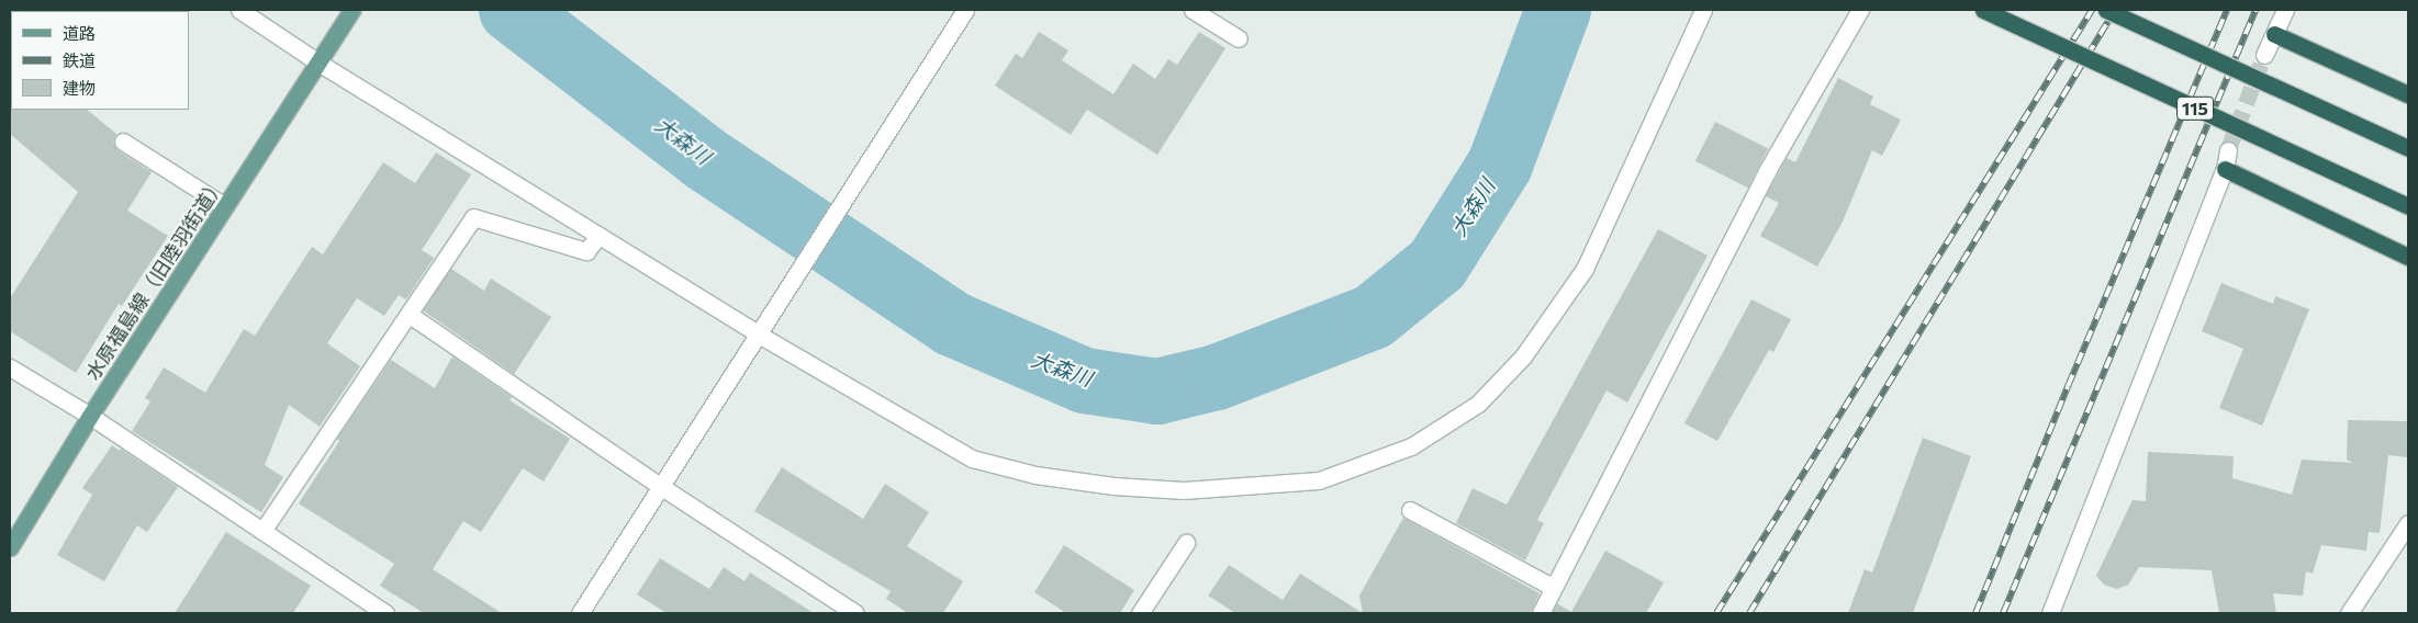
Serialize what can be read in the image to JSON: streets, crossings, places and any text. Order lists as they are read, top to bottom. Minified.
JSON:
{"streets":{"highway":["115"],"main road":["水原福島線（旧陸羽街道）"]},"water":["大森川"],"legend":["道路","鉄道","建物"]}
